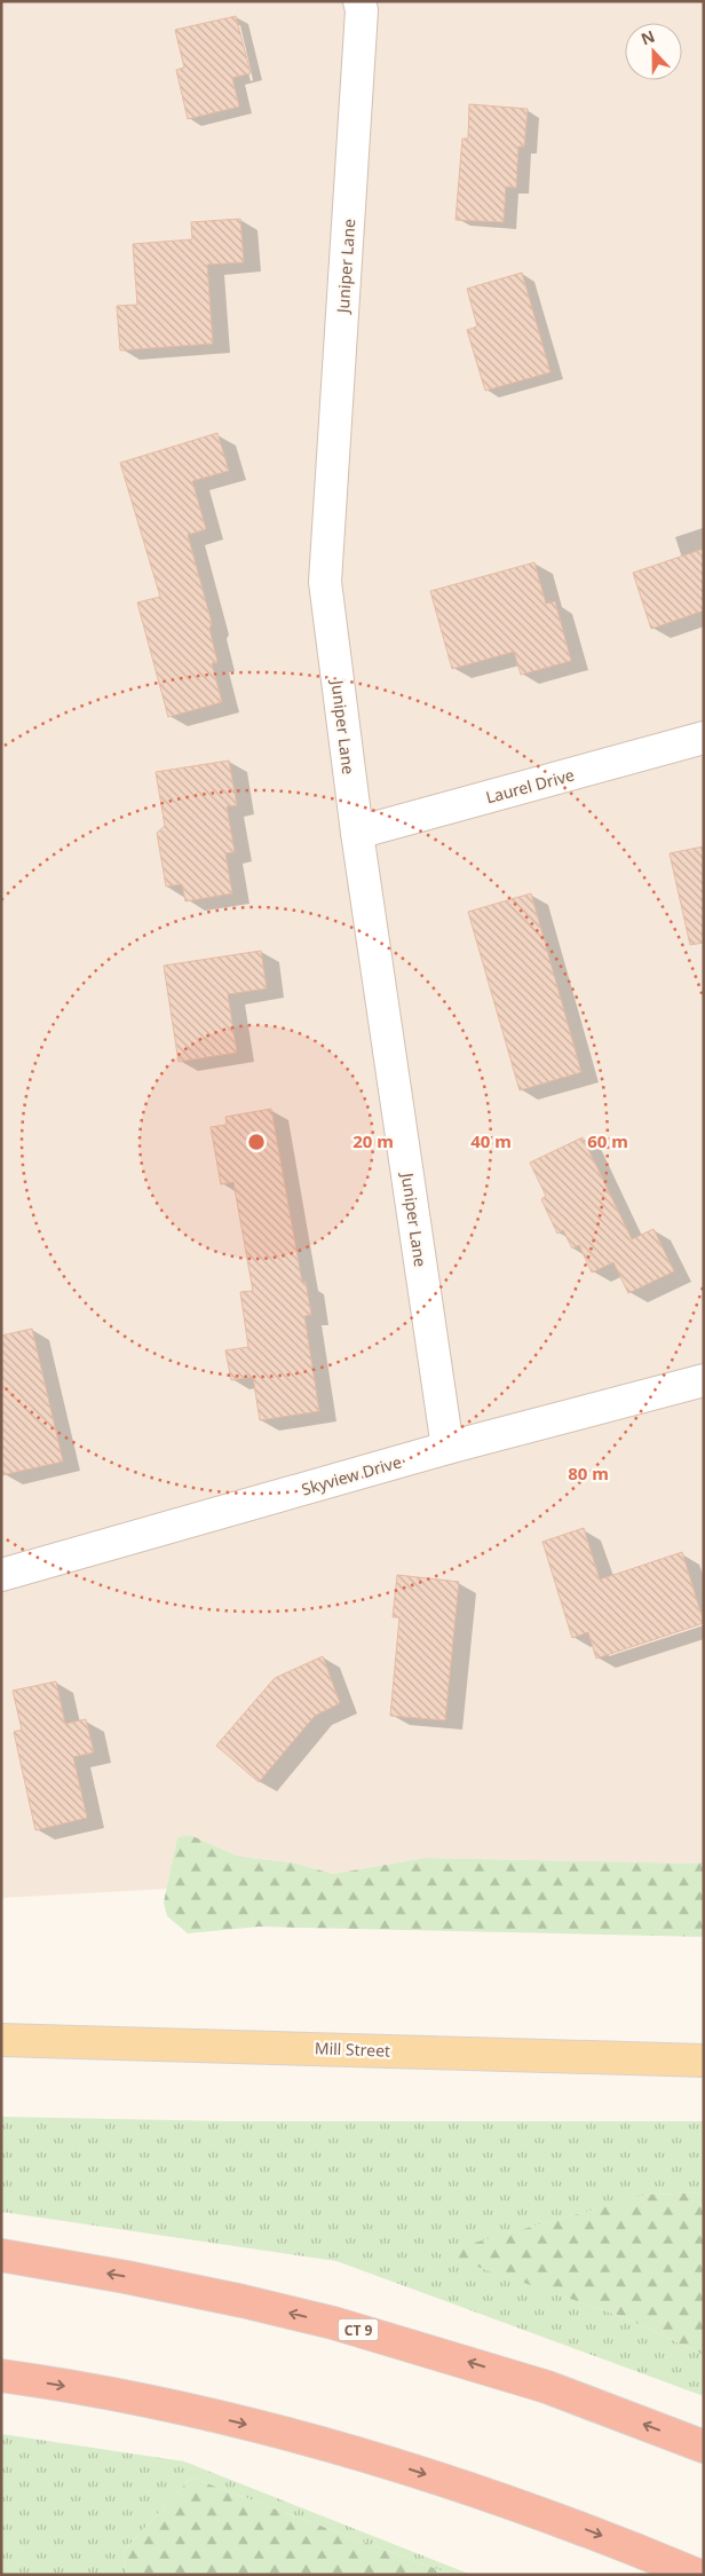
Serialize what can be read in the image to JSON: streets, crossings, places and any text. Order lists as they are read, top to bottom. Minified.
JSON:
{"streets":{"highway":["CT 9"],"main road":["Mill Street"],"street":["Juniper Lane","Laurel Drive","Skyview Drive"]},"crossings":[["Juniper Lane","Laurel Drive"],["Juniper Lane","Skyview Drive"]],"north":"top","rings":["20 m","40 m","60 m","80 m"]}
